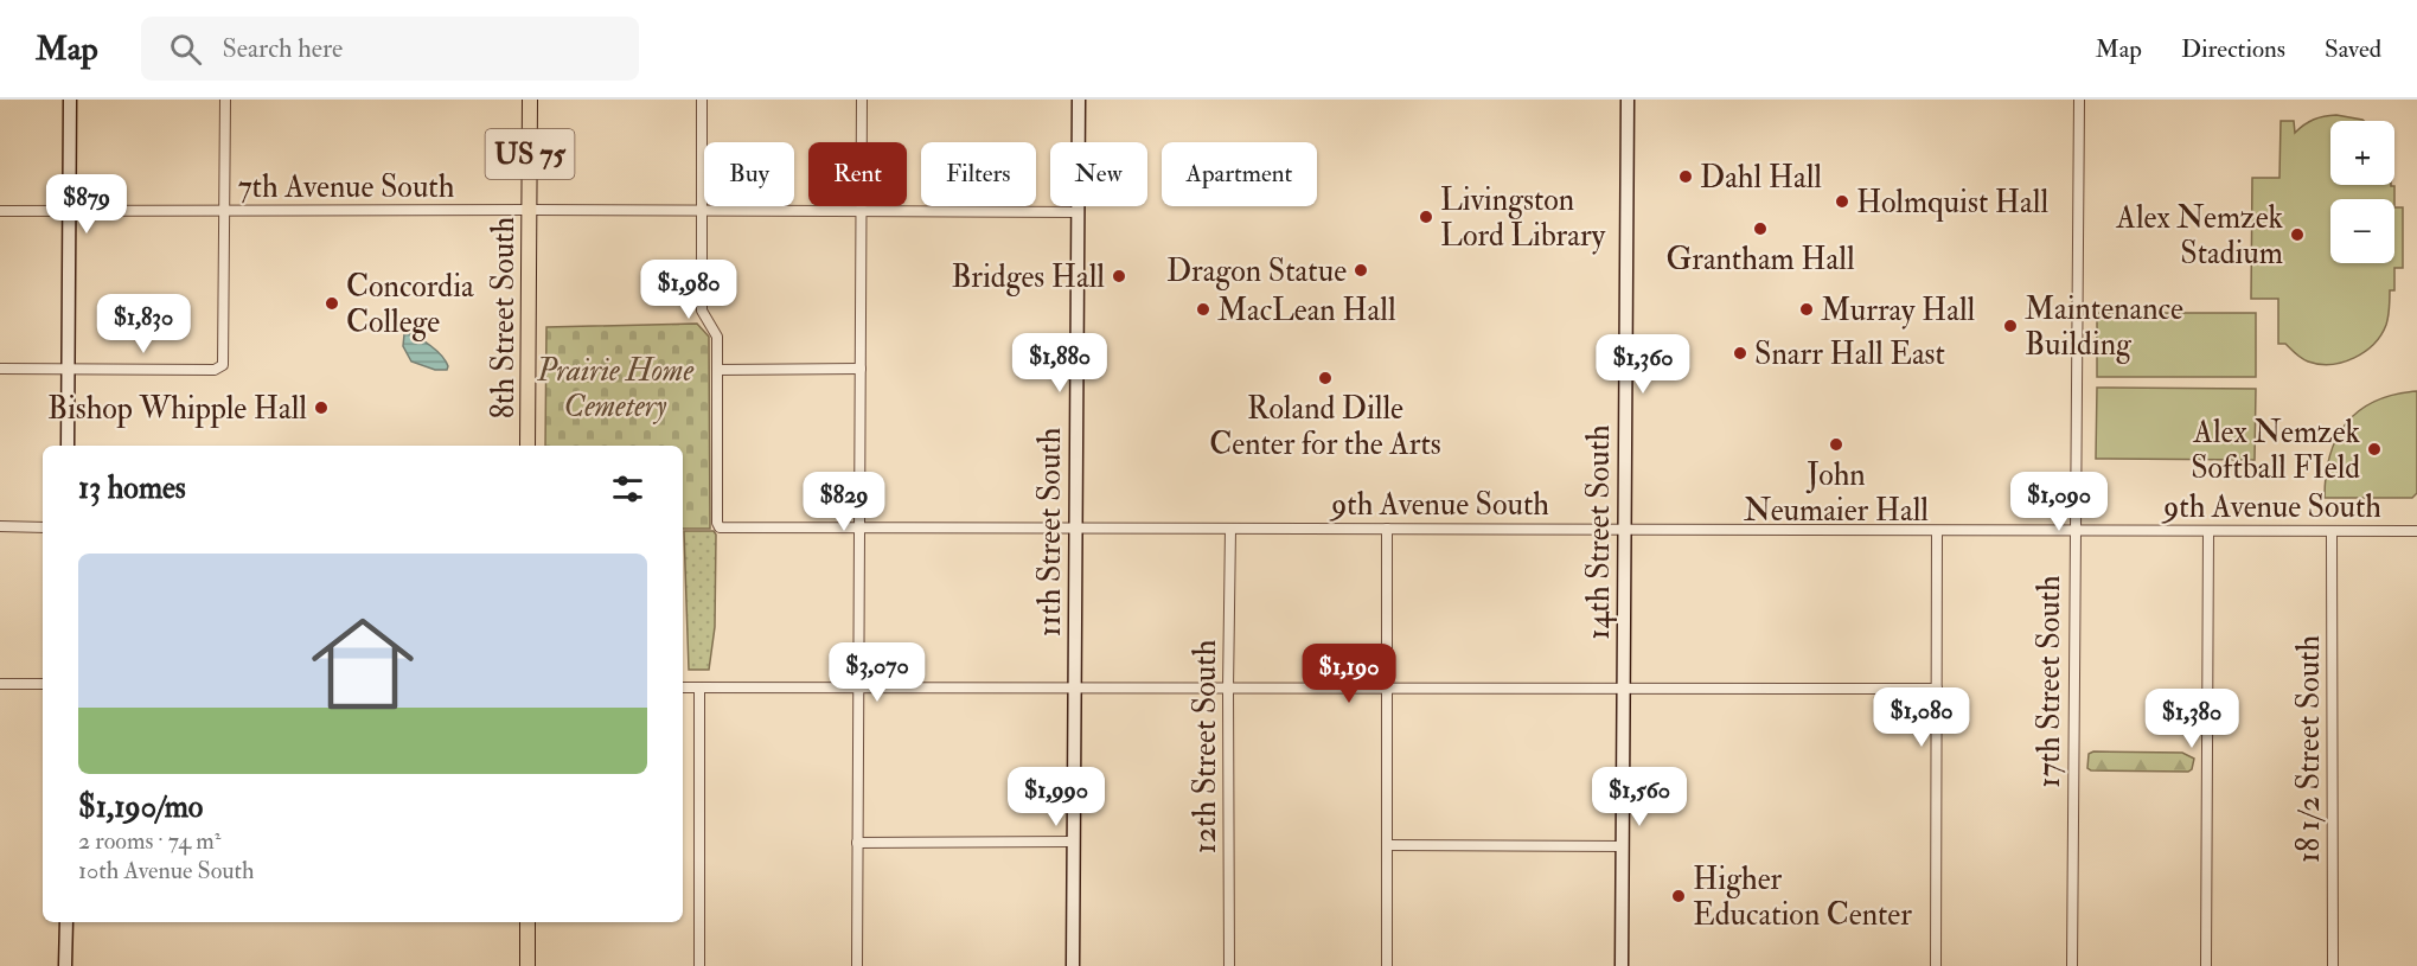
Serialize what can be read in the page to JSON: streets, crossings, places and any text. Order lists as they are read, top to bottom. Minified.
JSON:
{"streets":{"main road":["US 75","8th Street South"],"street":["7th Avenue South","9th Avenue South","11th Street South","14th Street South","17th Street South","12th Street South","18 1/2 Street South"]},"crossings":[["7th Avenue South","8th Street South"],["7th Avenue South","11th Street South"],["9th Avenue South","11th Street South"],["9th Avenue South","14th Street South"],["9th Avenue South","17th Street South"],["9th Avenue South","12th Street South"],["9th Avenue South","18 1/2 Street South"]],"parks":["Prairie Home Cemetery"],"places":["Dahl Hall","Holmquist Hall","Livingston Lord Library","Grantham Hall","Alex Nemzek Stadium","Dragon Statue","Bridges Hall","Concordia College","MacLean Hall","Murray Hall","Maintenance Building","Snarr Hall East","Roland Dille Center for the Arts","Bishop Whipple Hall","John Neumaier Hall","Alex Nemzek Softball FIeld","Higher Education Center"],"page":{"header":"Map","search":"Search here","nav":["Map","Directions","Saved"],"map_buttons":["+","−"],"chip":["Buy","Rent","Filters","New","Apartment"],"price":["$879","$1,980","$1,830","$1,880","$1,360","$829","$1,090","$3,070","$1,190","$1,080","$1,380","$1,990","$1,560"],"heading":"13 homes","list":[{"name":"$1,190/mo","note":"2 rooms · 74 m² · 10th Avenue South"}]}}
